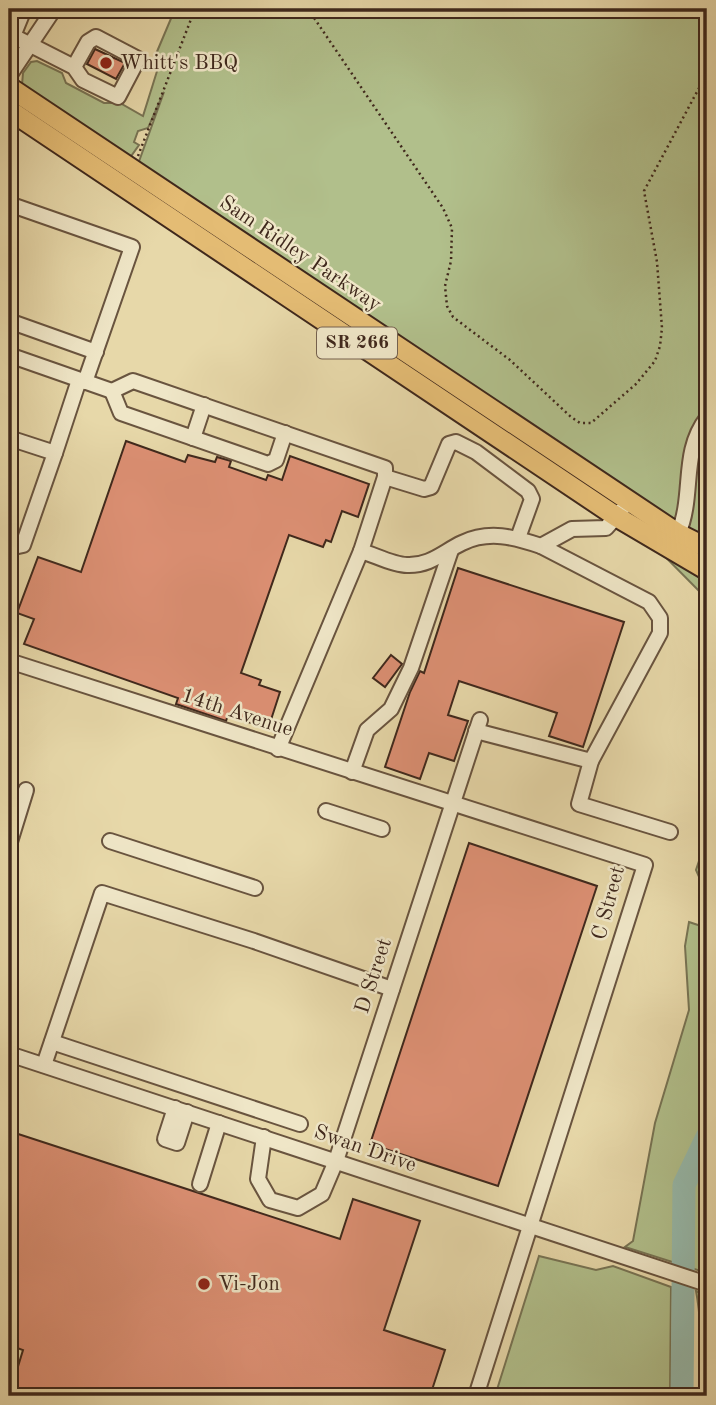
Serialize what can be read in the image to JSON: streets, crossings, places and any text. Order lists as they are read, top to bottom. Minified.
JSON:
{"streets":{"main road":["Sam Ridley Parkway","SR 266"],"street":["14th Avenue","C Street","D Street","Swan Drive"]},"crossings":[["14th Avenue","C Street"],["14th Avenue","D Street"],["C Street","D Street"],["C Street","Swan Drive"],["D Street","Swan Drive"]],"places":["Whitt's BBQ","Vi-Jon"]}
